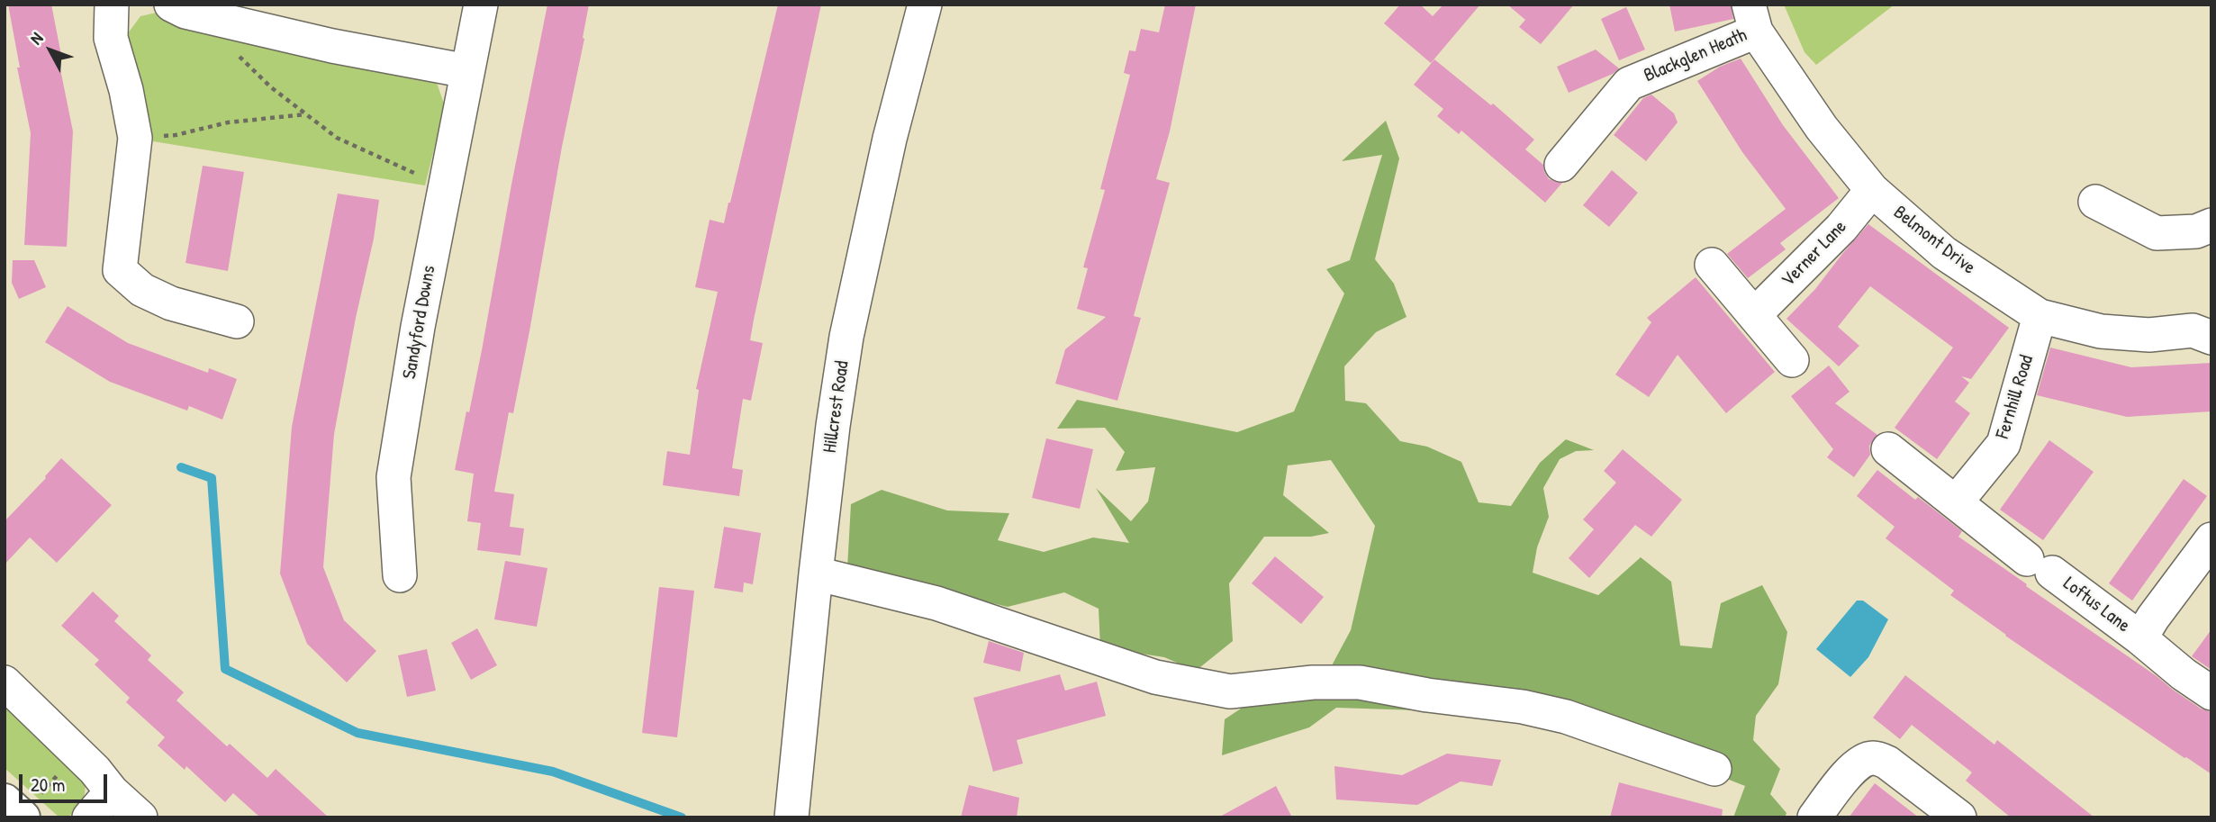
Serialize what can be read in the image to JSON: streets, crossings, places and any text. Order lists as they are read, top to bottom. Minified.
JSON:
{"streets":{"street":["Blackglen Heath","Belmont Drive","Verner Lane","Sandyford Downs","Fernhill Road","Hillcrest Road","Loftus Lane"]},"crossings":[["Blackglen Heath","Belmont Drive"],["Belmont Drive","Verner Lane"],["Belmont Drive","Fernhill Road"],["Fernhill Road","Loftus Lane"]],"scale_bar":"20 m","north":"top left"}
